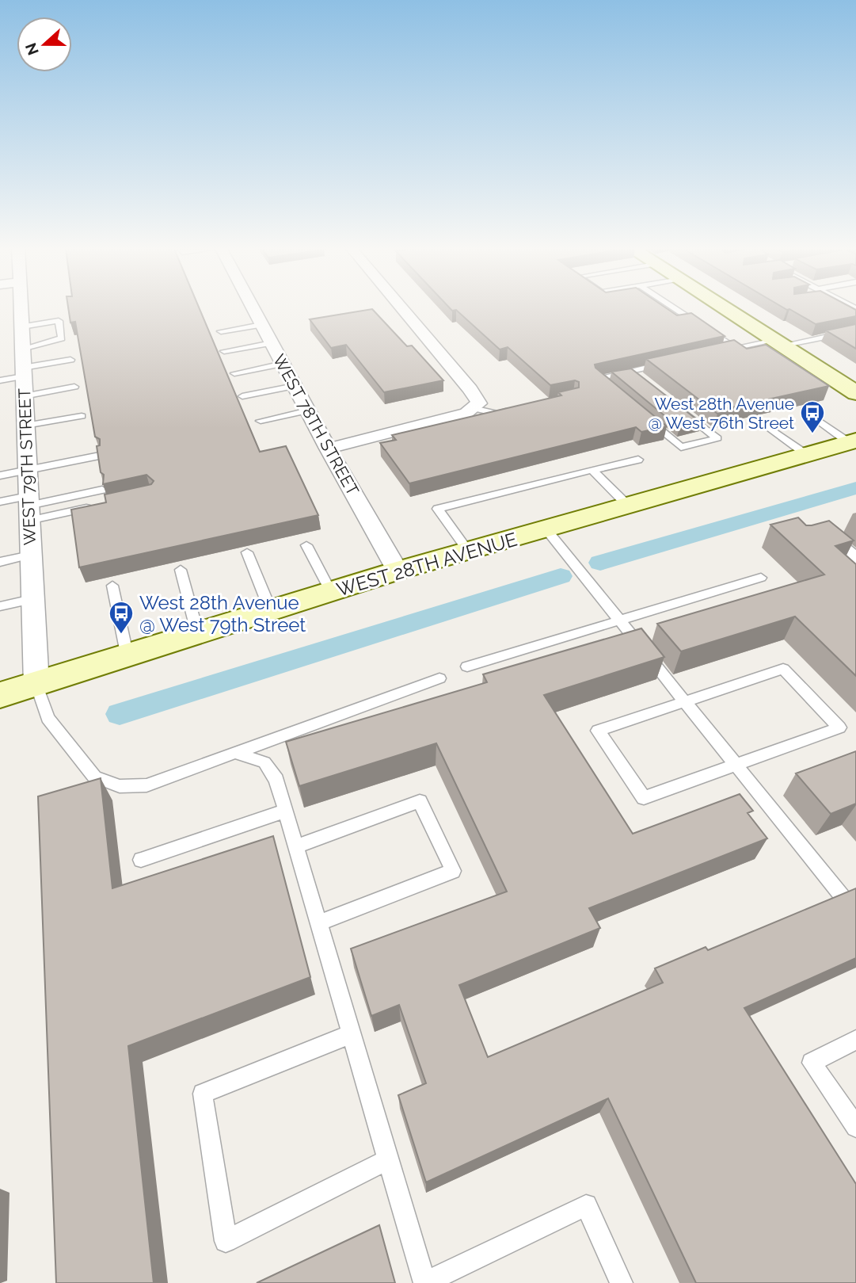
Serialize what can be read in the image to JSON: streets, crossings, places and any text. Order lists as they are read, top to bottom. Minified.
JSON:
{"streets":{"main road":["WEST 28TH AVENUE"],"street":["WEST 78TH STREET","WEST 79TH STREET"]},"crossings":[["WEST 78TH STREET","WEST 28TH AVENUE"],["WEST 79TH STREET","WEST 28TH AVENUE"]],"places":{"bus stop":["West 28th Avenue @ West 76th Street","West 28th Avenue @ West 79th Street"]},"north":"left"}
